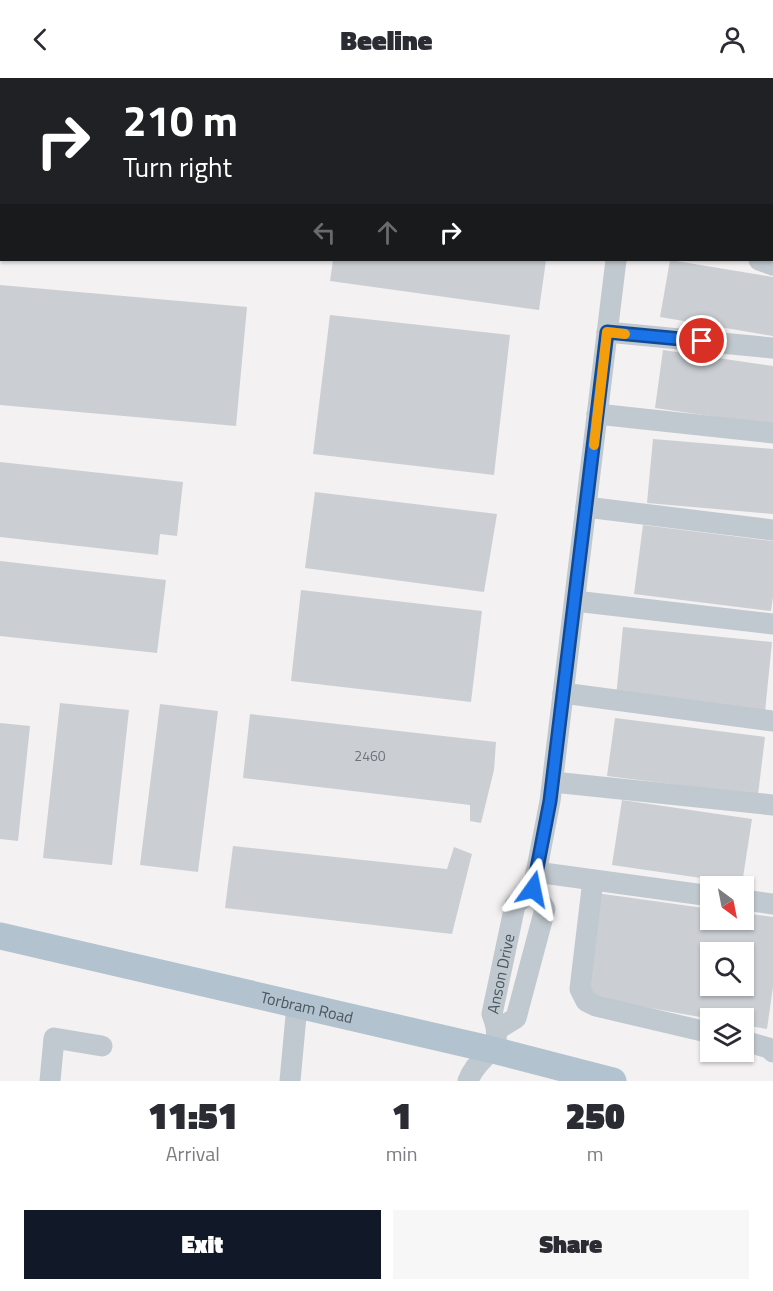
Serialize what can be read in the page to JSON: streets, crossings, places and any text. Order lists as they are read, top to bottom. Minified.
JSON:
{"streets":{"main road":["Torbram Road"],"street":["Anson Drive"]},"crossings":[["Anson Drive","Torbram Road"]],"house_numbers":["2460"],"north":"bottom right","page":{"header":"Beeline","turn":["210 m","Turn right"],"eta":["11:51","Arrival","1","min","250","m"],"buttons":["Exit","Share"]}}
